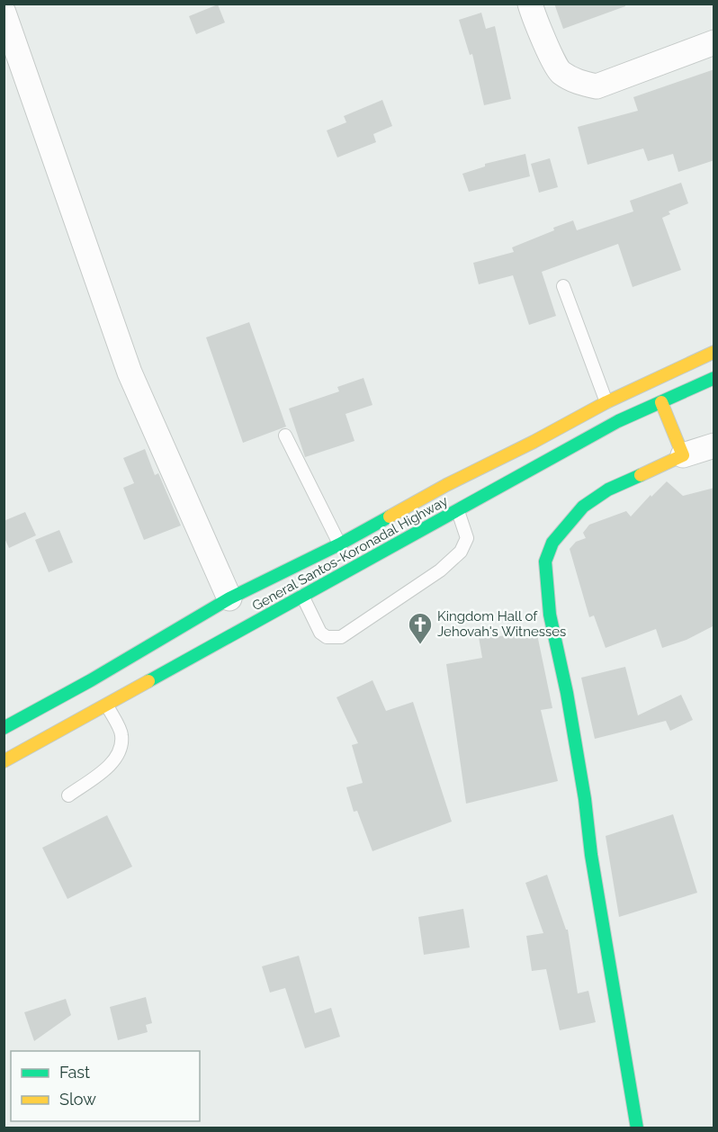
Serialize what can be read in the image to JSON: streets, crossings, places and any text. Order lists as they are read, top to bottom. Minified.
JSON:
{"streets":{"main road":["General Santos-Koronadal Highway"]},"places":{"church":["Kingdom Hall of Jehovah's Witnesses"]},"legend":["Fast","Slow"]}
